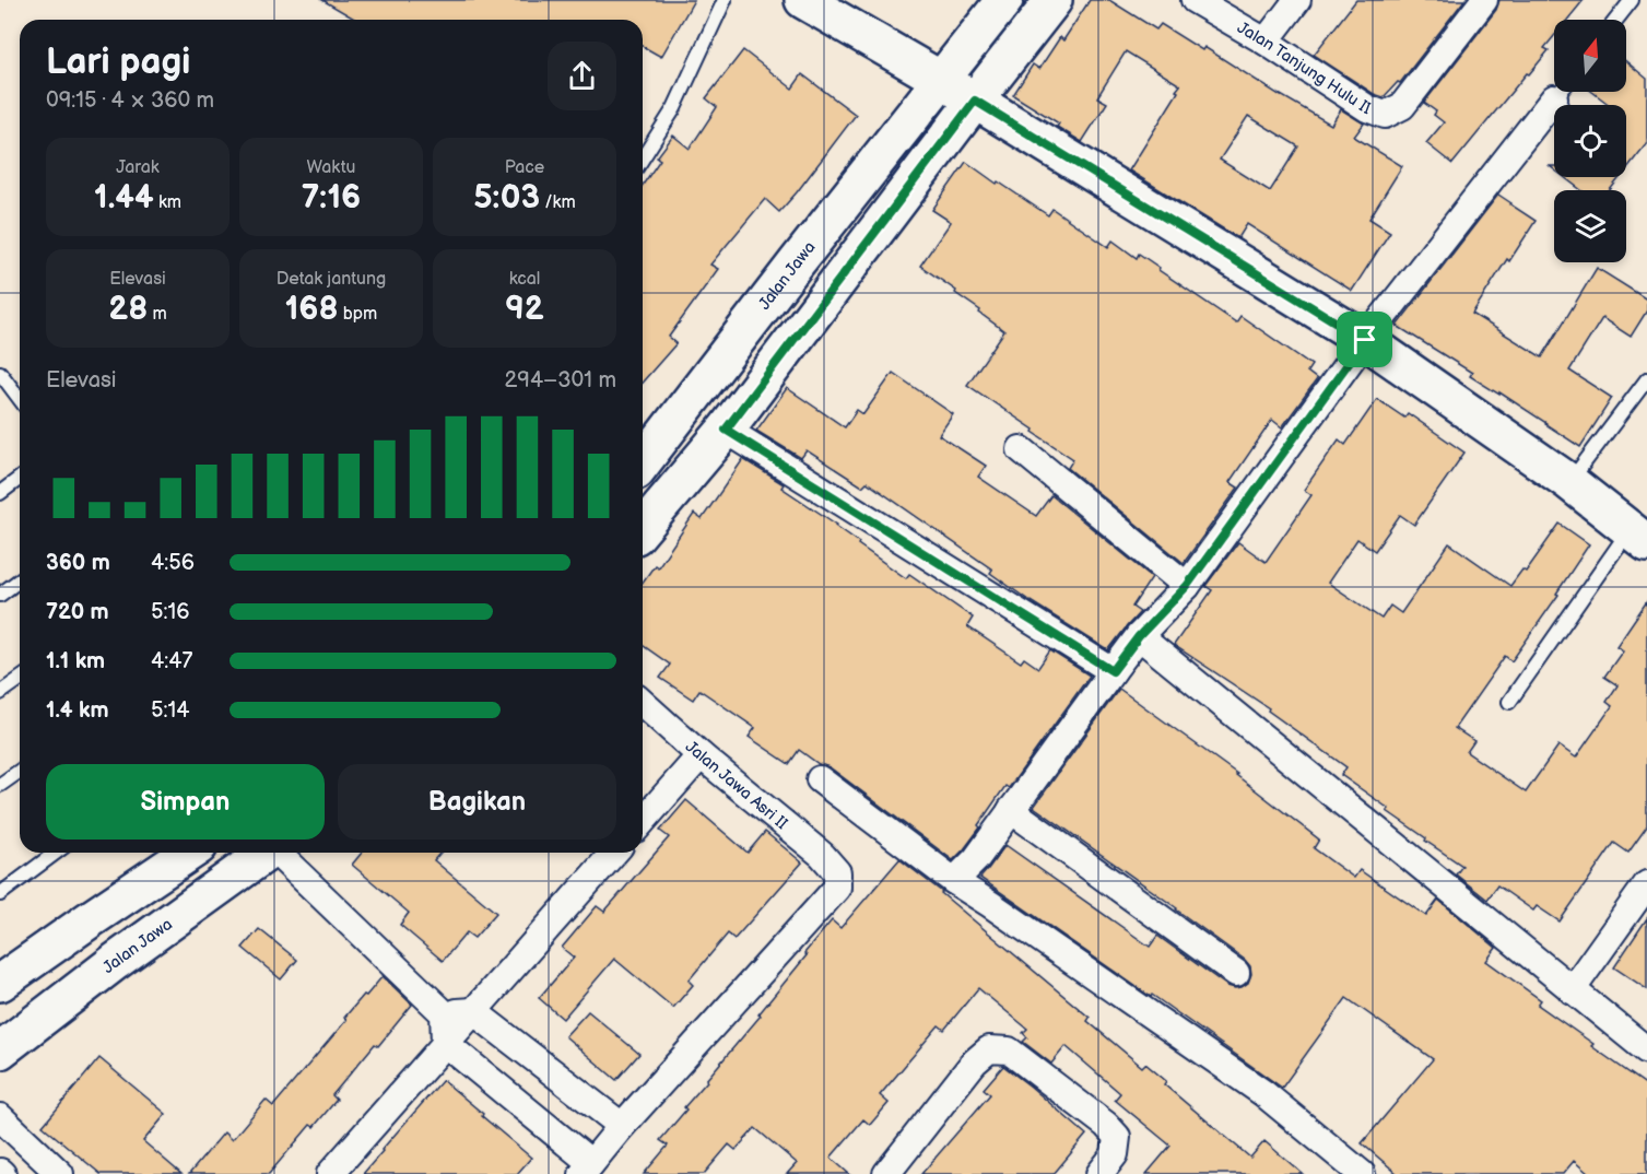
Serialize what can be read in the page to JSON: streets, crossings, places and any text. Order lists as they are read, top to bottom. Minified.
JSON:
{"streets":{"main road":["Jalan Jawa"],"street":["Jalan Tanjung Hulu II","Jalan Jawa Asri II"]},"north":"top","page":{"heading":["Lari pagi","09:15 · 4 × 360 m"],"stats":[["Jarak","1.44 km"],["Waktu","7:16"],["Pace","5:03 /km"],["Elevasi","28 m"],["Detak jantung","168 bpm"],["kcal","92"]],"chart":["Elevasi","294–301 m"],"list":[{"name":"360 m","note":"4:56"},{"name":"720 m","note":"5:16"},{"name":"1.1 km","note":"4:47"},{"name":"1.4 km","note":"5:14"}],"buttons":["Simpan","Bagikan"]}}
